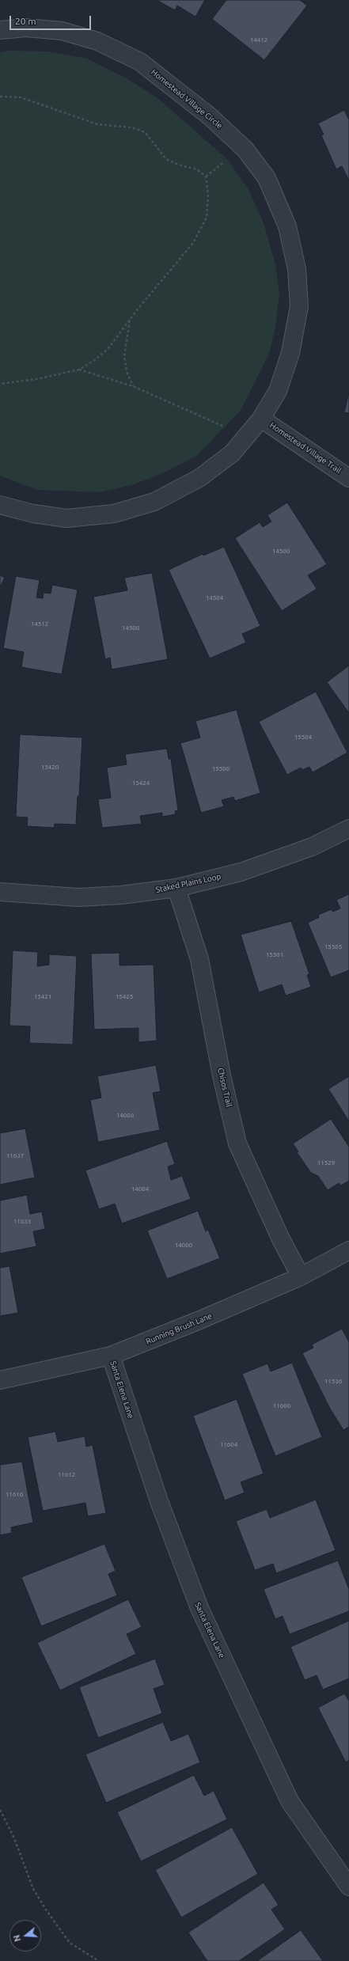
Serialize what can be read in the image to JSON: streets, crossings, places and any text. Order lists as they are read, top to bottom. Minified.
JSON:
{"streets":{"street":["Homestead Village Circle","Homestead Village Trail","Staked Plains Loop","Chisos Trail","Running Brush Lane","Santa Elena Lane"]},"crossings":[["Homestead Village Circle","Homestead Village Trail"],["Staked Plains Loop","Chisos Trail"],["Chisos Trail","Running Brush Lane"],["Running Brush Lane","Santa Elena Lane"]],"house_numbers":["14412","14500","14504","14512","14508","15504","15420","15500","15424","15505","15501","15421","15425","14008","11637","11529","14004","11633","14000","11536","11600","11604","11612","11616"],"scale_bar":"20 m","north":"left"}
